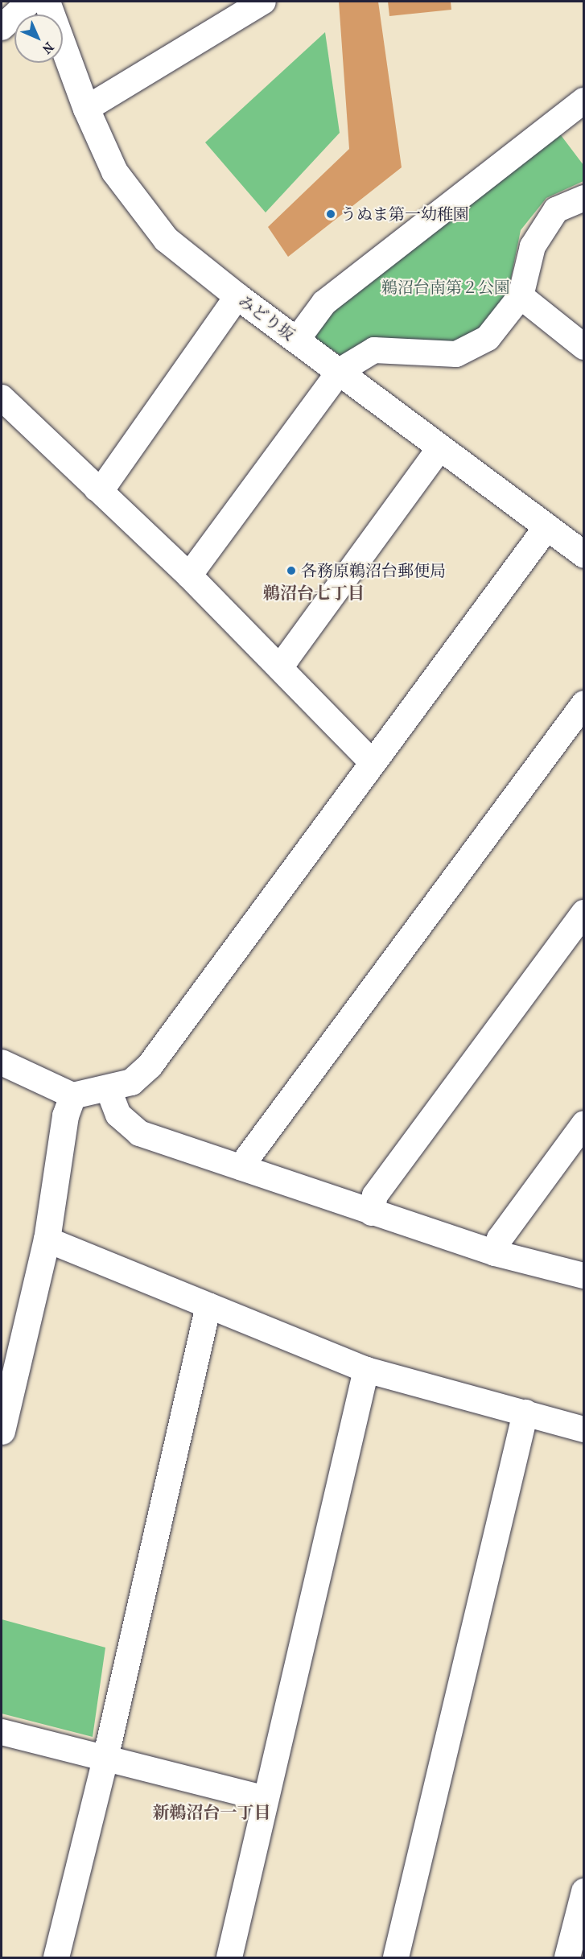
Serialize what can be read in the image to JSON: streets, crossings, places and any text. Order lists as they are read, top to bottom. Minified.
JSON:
{"streets":{"street":["みどり坂"]},"districts":["鵜沼台七丁目","新鵜沼台一丁目"],"parks":["鵜沼台南第２公園"],"places":["うぬま第一幼稚園","各務原鵜沼台郵便局"],"north":"bottom right"}
